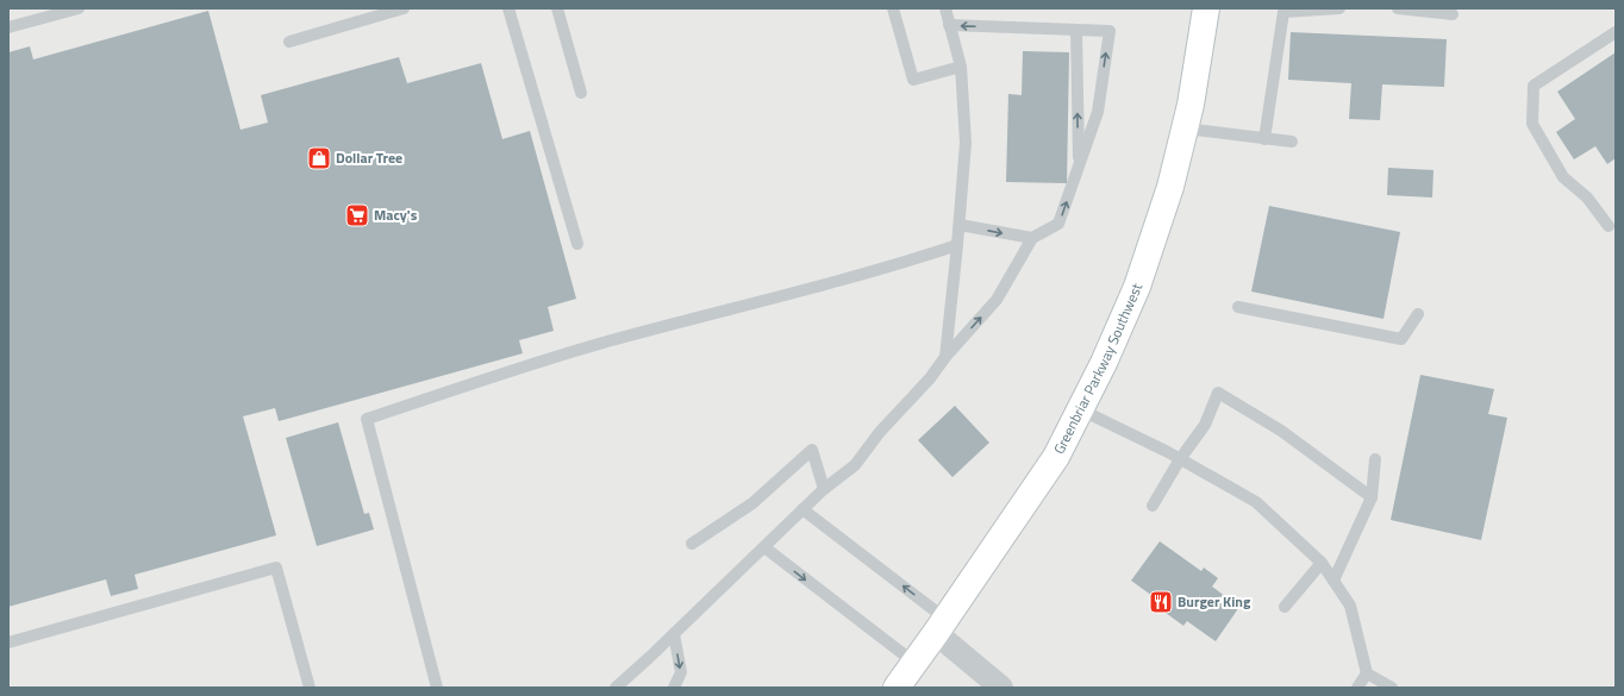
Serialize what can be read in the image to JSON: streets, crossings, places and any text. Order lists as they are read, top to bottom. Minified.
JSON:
{"streets":{"main road":["Greenbriar Parkway Southwest"]},"places":{"shop":["Dollar Tree"],"supermarket":["Macy's"],"restaurant":["Burger King"]}}
